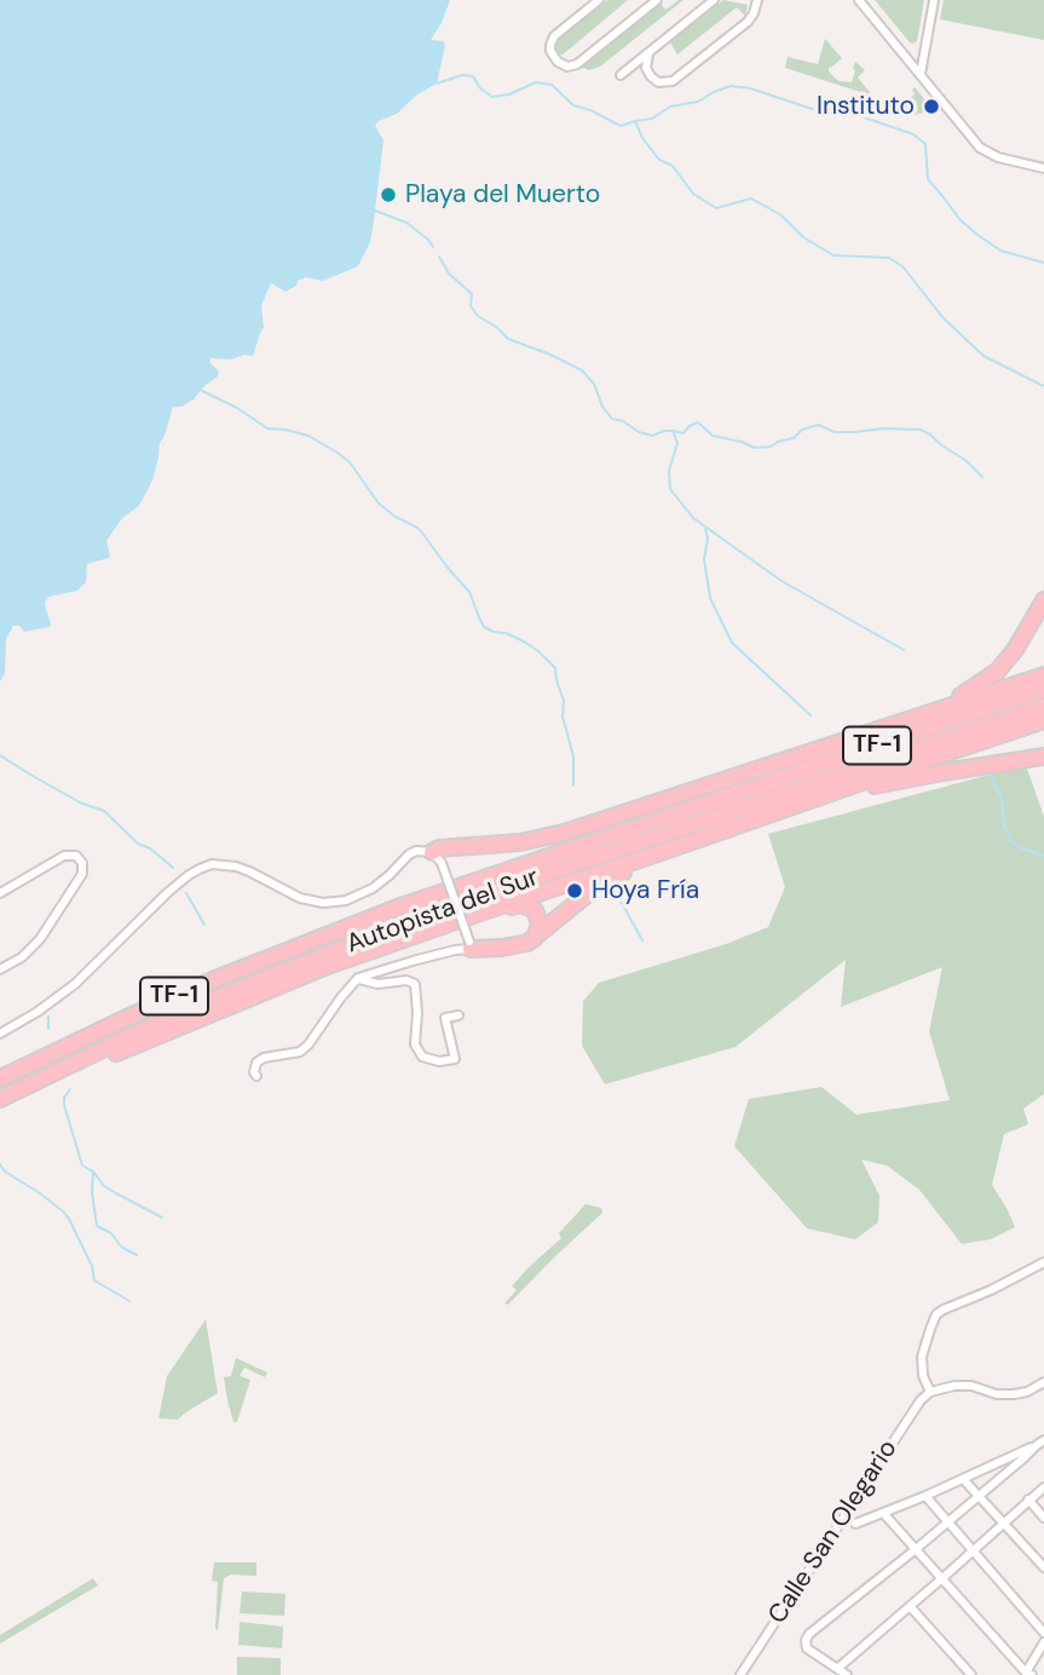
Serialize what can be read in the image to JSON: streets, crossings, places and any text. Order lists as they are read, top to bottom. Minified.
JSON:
{"streets":{"highway":["TF-1","Autopista del Sur"],"street":["Calle San Olegario"]},"places":["Instituto","Playa del Muerto","Hoya Fría"]}
